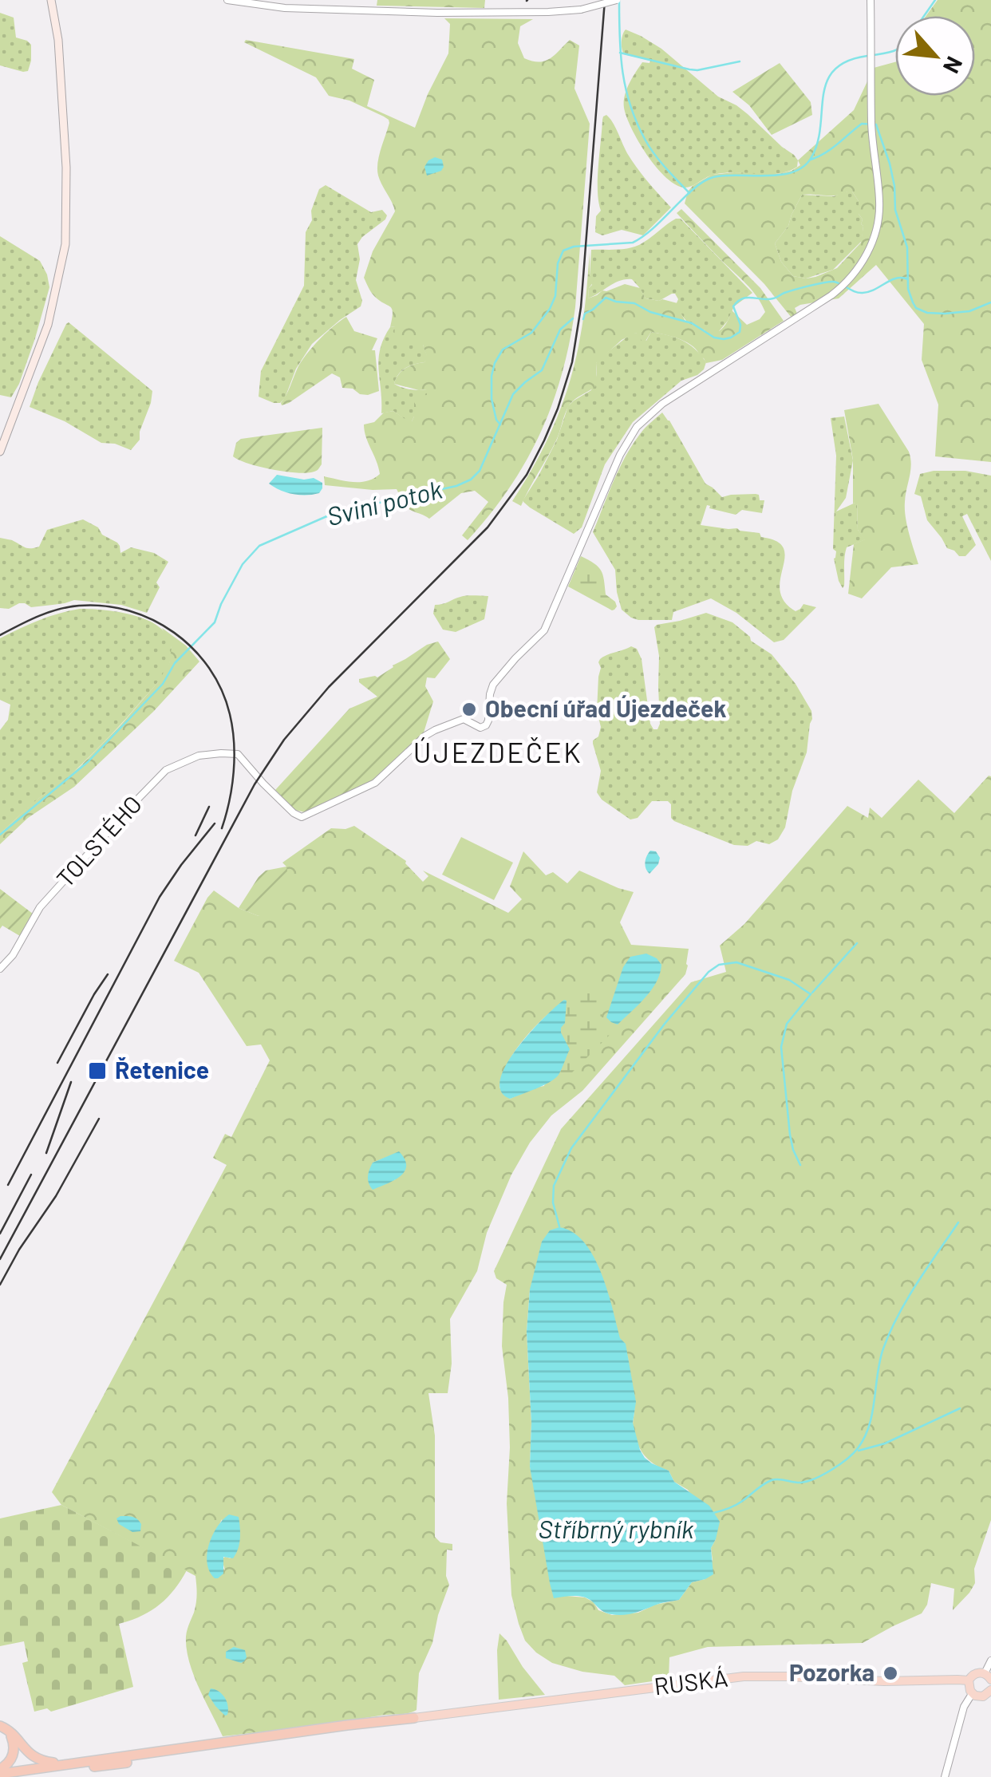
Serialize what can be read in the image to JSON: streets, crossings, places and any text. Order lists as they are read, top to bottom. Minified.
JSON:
{"streets":{"main road":["RUSKÁ"],"street":["TOLSTÉHO"]},"districts":["ÚJEZDEČEK"],"water":["Sviní potok","Stříbrný rybník"],"places":{"other":["Obecní úřad Újezdeček","Pozorka"],"transit":["Řetenice"]},"north":"bottom right"}
